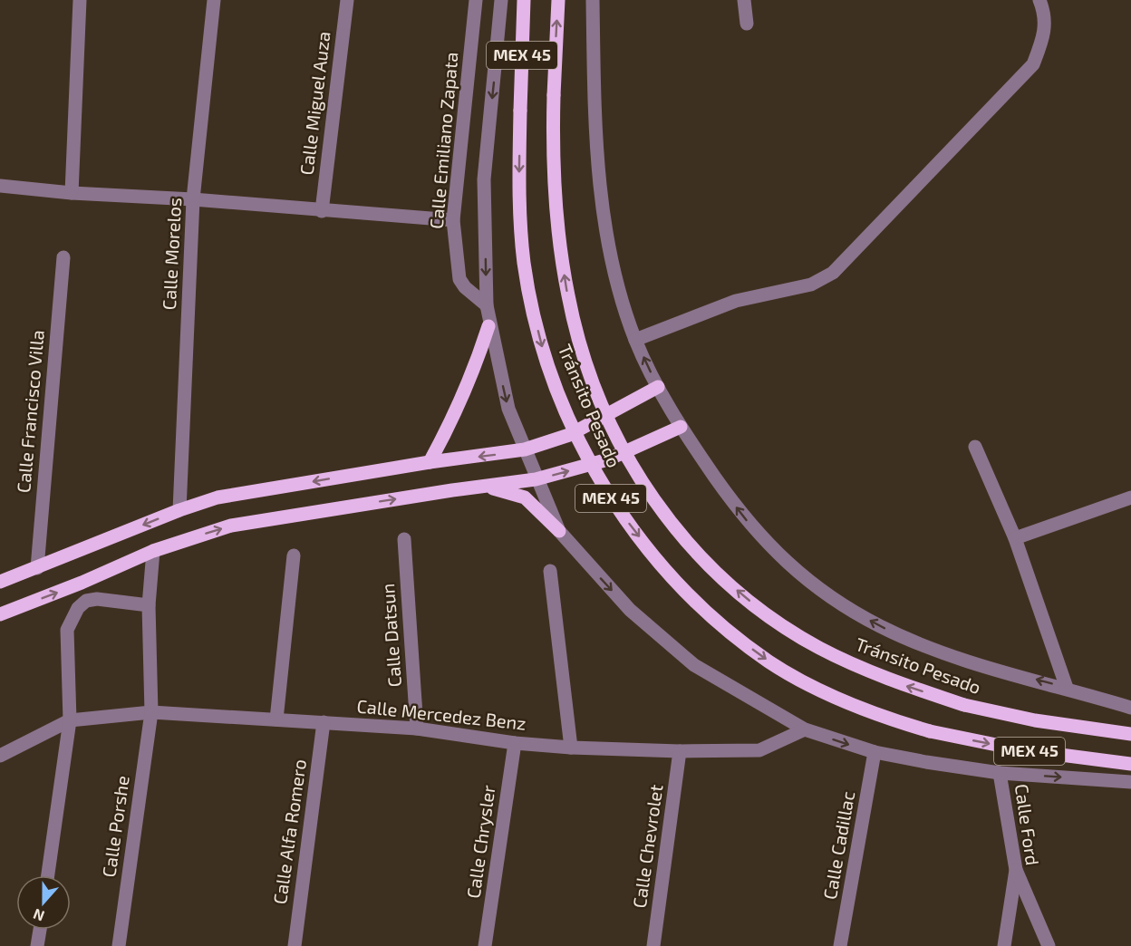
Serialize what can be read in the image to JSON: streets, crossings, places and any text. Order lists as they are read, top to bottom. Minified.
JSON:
{"streets":{"main road":["MEX 45","Tránsito Pesado"],"street":["Calle Miguel Auza","Calle Emiliano Zapata","Calle Morelos","Calle Francisco Villa","Calle Datsun","Calle Mercedez Benz","Calle Ford","Calle Porshe","Calle Alfa Romero","Calle Chrysler","Calle Cadillac","Calle Chevrolet"]},"crossings":[["Calle Datsun","Calle Mercedez Benz"],["Calle Mercedez Benz","Calle Porshe"],["Calle Mercedez Benz","Calle Alfa Romero"],["Calle Mercedez Benz","Calle Chrysler"],["Calle Mercedez Benz","Calle Chevrolet"]],"north":"bottom"}
